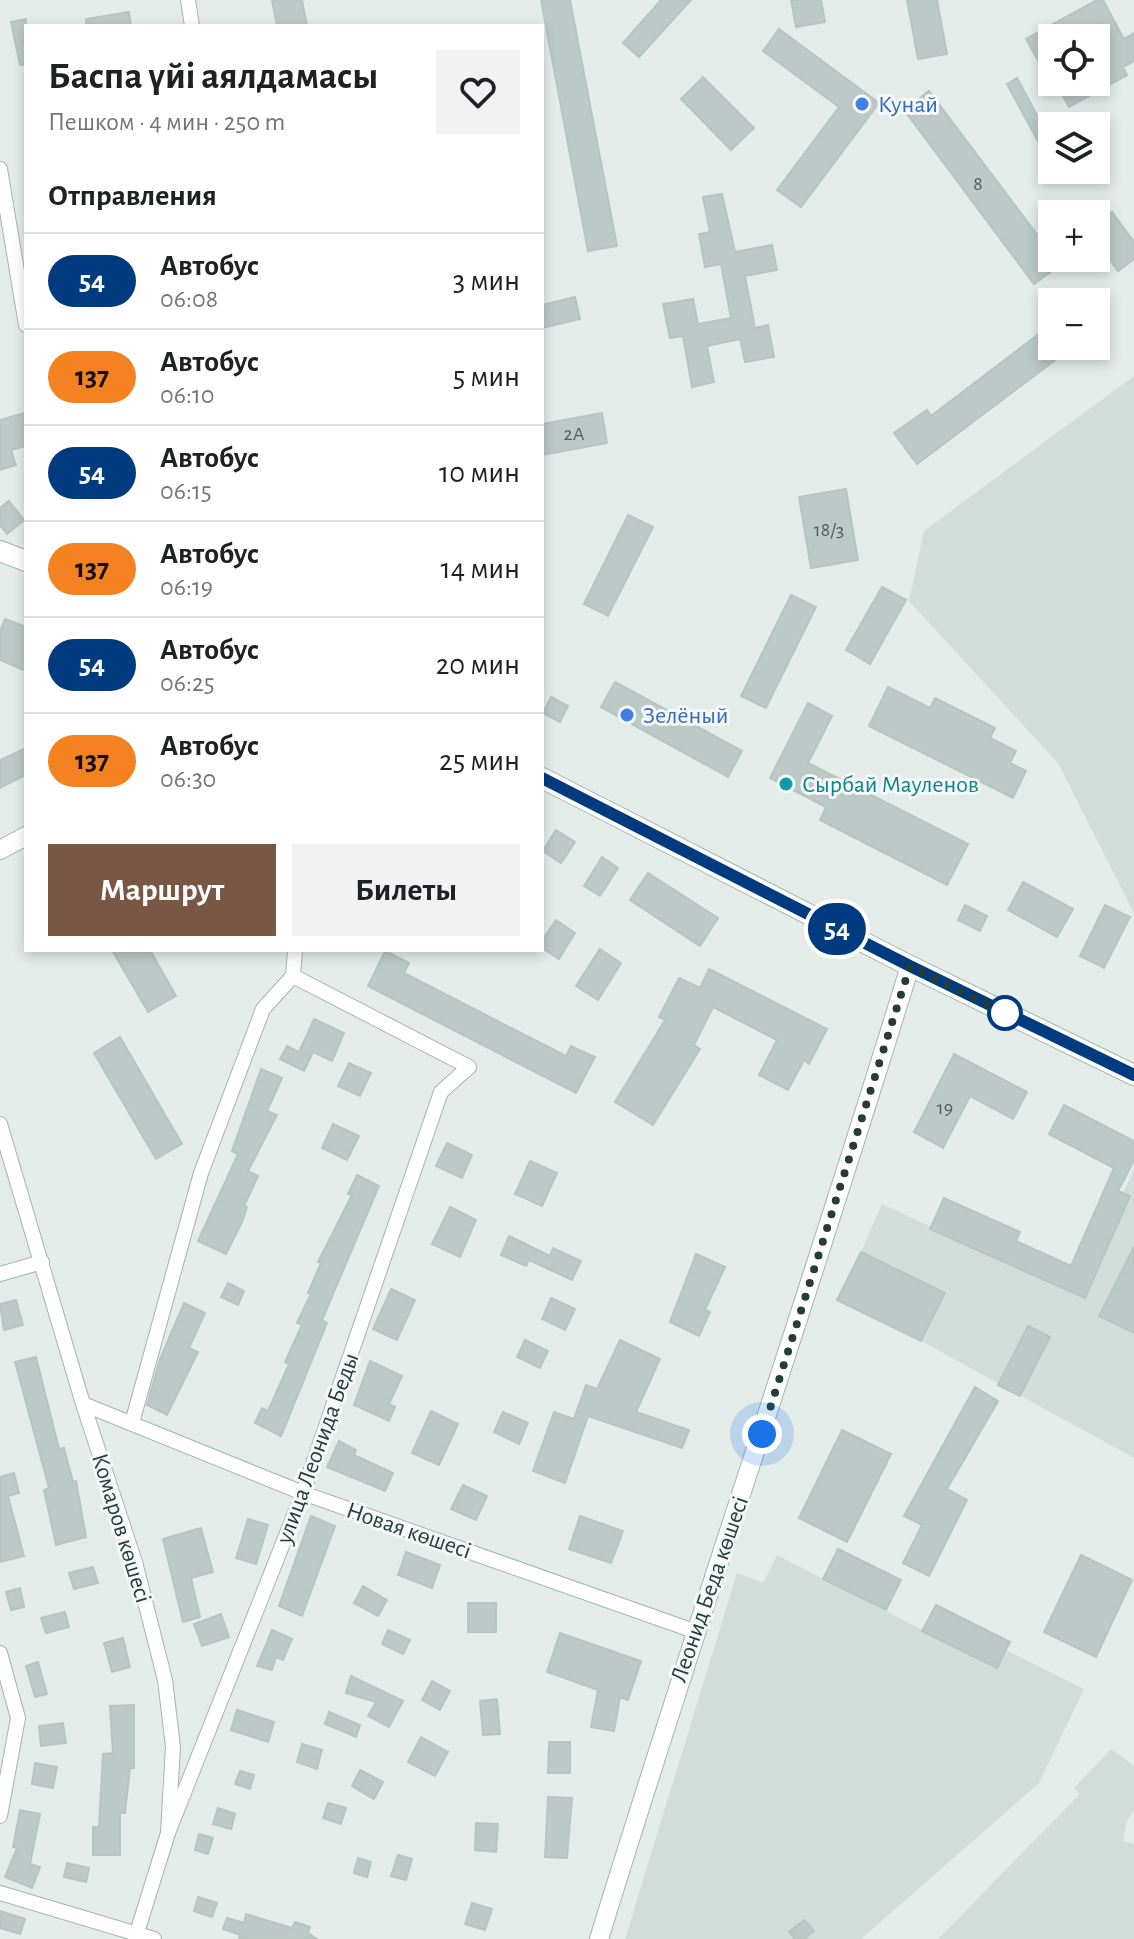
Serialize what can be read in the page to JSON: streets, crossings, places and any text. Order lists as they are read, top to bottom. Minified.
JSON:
{"streets":{"street":["улица Леонида Беды","Комаров көшесі","Новая көшесі","Леонид Беда көшесі"]},"crossings":[["улица Леонида Беды","Комаров көшесі"],["улица Леонида Беды","Новая көшесі"],["Комаров көшесі","Новая көшесі"],["Новая көшесі","Леонид Беда көшесі"]],"places":["Кунай","Зелёный","Сырбай Мауленов"],"lines":["bus line 54"],"house_numbers":["8","2А","18/3","19"],"page":{"on_map":"54","map_buttons":["+","−"],"heading":[["Баспа үйі аялдамасы","Пешком · 4 мин · 250 m"],"Отправления"],"list":[{"mark":"54","name":"Автобус","note":"06:08","value":"3 мин"},{"mark":"137","name":"Автобус","note":"06:10","value":"5 мин"},{"mark":"54","name":"Автобус","note":"06:15","value":"10 мин"},{"mark":"137","name":"Автобус","note":"06:19","value":"14 мин"},{"mark":"54","name":"Автобус","note":"06:25","value":"20 мин"},{"mark":"137","name":"Автобус","note":"06:30","value":"25 мин"}],"buttons":["Маршрут","Билеты"]}}
